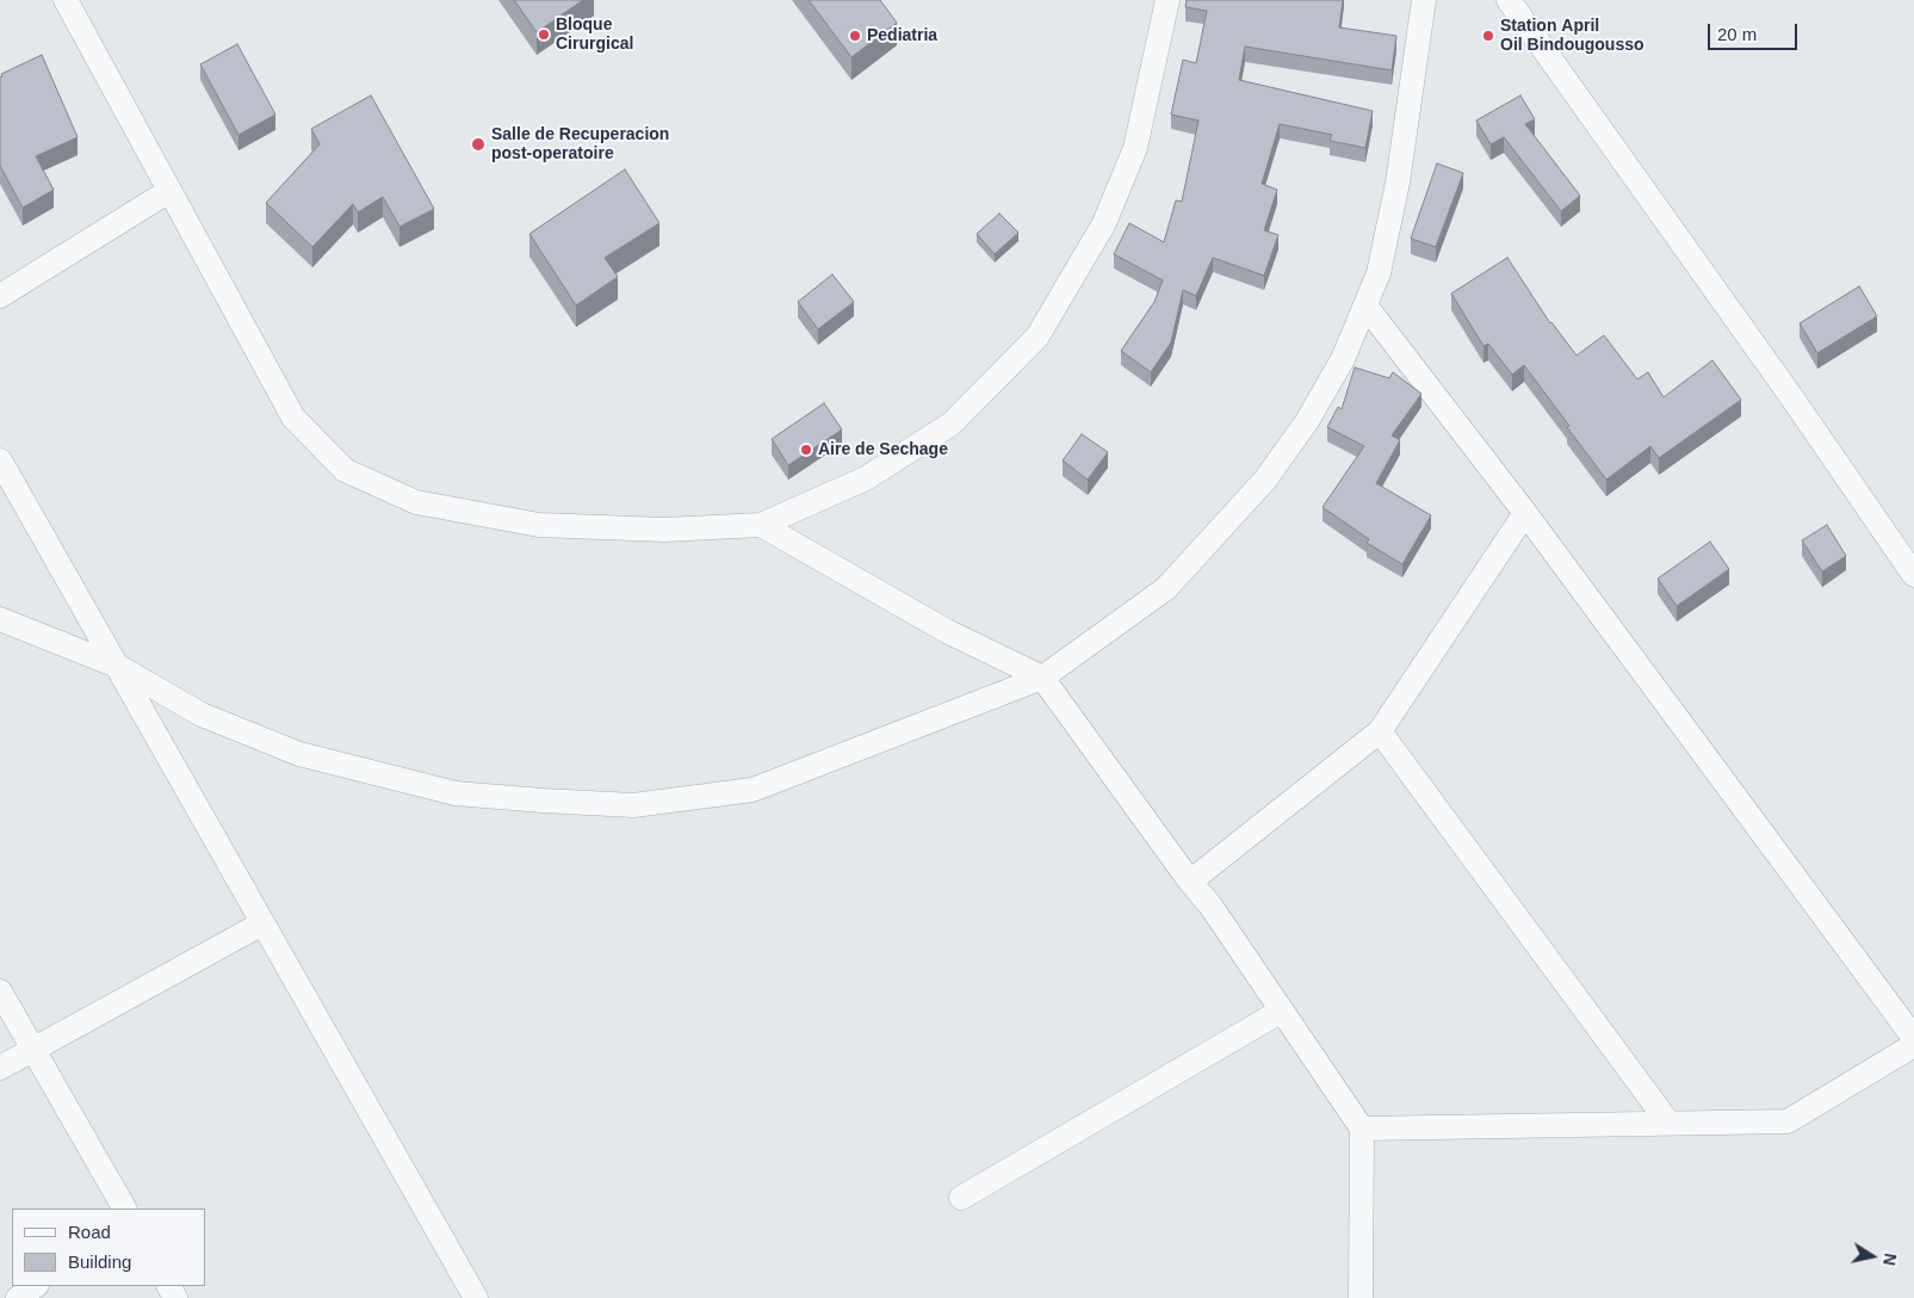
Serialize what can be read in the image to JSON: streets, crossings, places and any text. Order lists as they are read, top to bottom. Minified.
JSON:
{"places":["Bloque Cirurgical","Pediatria","Station April Oil Bindougousso","Salle de Recuperacion post-operatoire","Aire de Sechage"],"legend":["Road","Building"],"scale_bar":"20 m","north":"right"}
